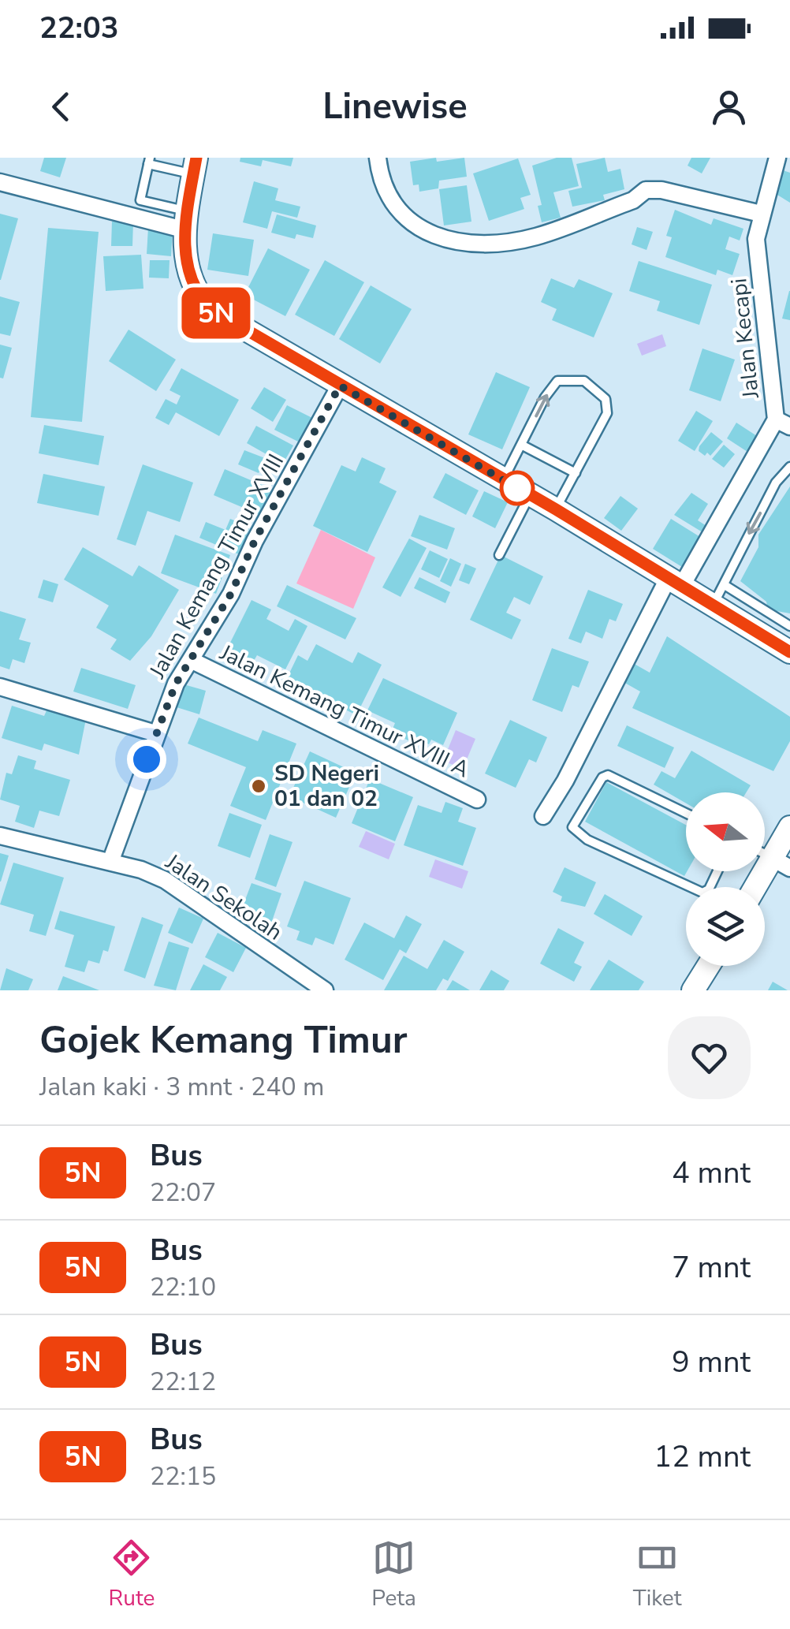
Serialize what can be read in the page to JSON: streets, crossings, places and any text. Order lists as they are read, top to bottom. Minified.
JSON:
{"streets":{"street":["Jalan Kecapi","Jalan Kemang Timur XVIII","Jalan Kemang Timur XVIII A","Jalan Sekolah"]},"crossings":[["Jalan Kemang Timur XVIII","Jalan Kemang Timur XVIII A"],["Jalan Kemang Timur XVIII","Jalan Sekolah"]],"places":["SD Negeri 01 dan 02"],"lines":["bus line 5N"],"north":"left","page":{"status":"22:03","header":"Linewise","on_map":"5N","heading":["Gojek Kemang Timur","Jalan kaki · 3 mnt · 240 m"],"list":[{"mark":"5N","name":"Bus","note":"22:07","value":"4 mnt"},{"mark":"5N","name":"Bus","note":"22:10","value":"7 mnt"},{"mark":"5N","name":"Bus","note":"22:12","value":"9 mnt"},{"mark":"5N","name":"Bus","note":"22:15","value":"12 mnt"}],"tabs":["Rute","Peta","Tiket"]}}
